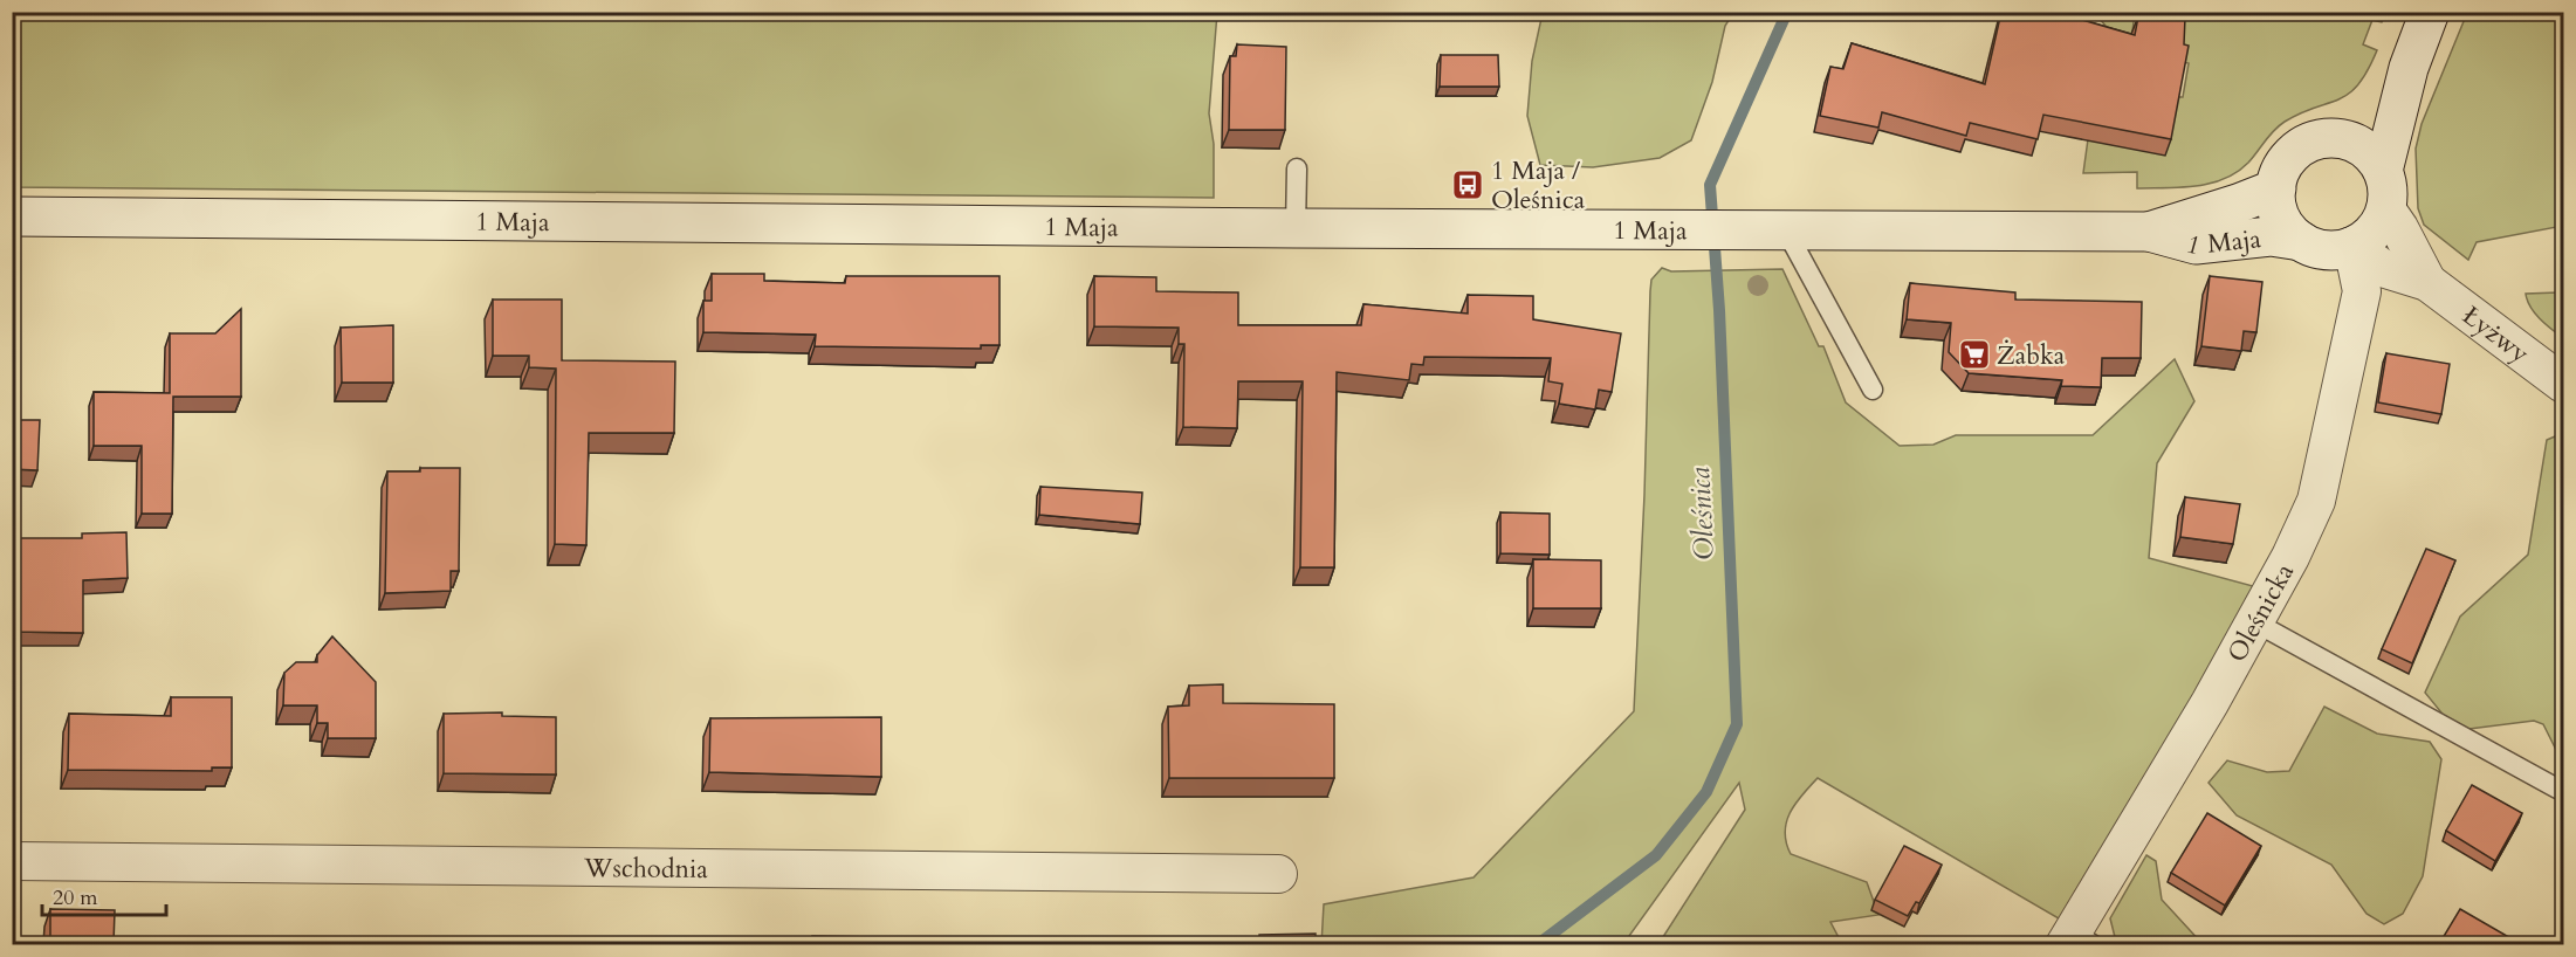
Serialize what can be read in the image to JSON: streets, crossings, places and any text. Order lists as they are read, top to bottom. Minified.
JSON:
{"streets":{"street":["1 Maja","Łyżwy","Oleśnicka","Wschodnia"]},"crossings":[["1 Maja","Łyżwy"],["1 Maja","Oleśnicka"],["Łyżwy","Oleśnicka"]],"water":["Oleśnica"],"places":{"bus stop":["1 Maja / Oleśnica"],"supermarket":["Żabka"]},"scale_bar":"20 m"}
